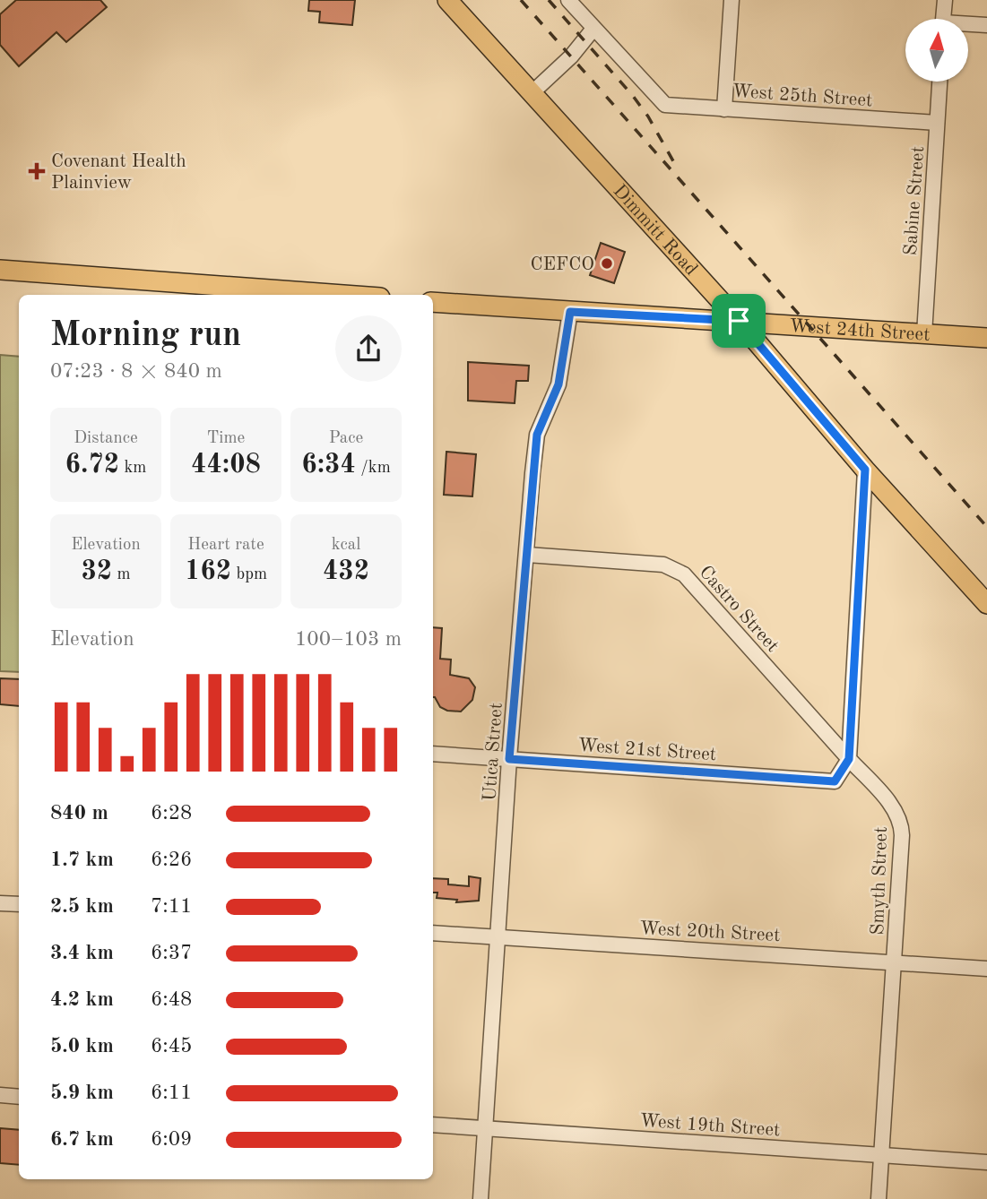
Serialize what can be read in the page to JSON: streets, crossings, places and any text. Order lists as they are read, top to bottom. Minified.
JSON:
{"streets":{"main road":["Dimmitt Road","West 24th Street"],"street":["West 25th Street","Sabine Street","Castro Street","West 21st Street","Utica Street","Smyth Street","West 20th Street","West 19th Street"]},"crossings":[["West 25th Street","Sabine Street"],["Sabine Street","West 24th Street"],["Dimmitt Road","West 24th Street"],["West 24th Street","Utica Street"],["Castro Street","West 21st Street"],["Castro Street","Utica Street"],["Castro Street","Smyth Street"],["West 21st Street","Utica Street"],["West 21st Street","Smyth Street"],["Utica Street","West 20th Street"],["Utica Street","West 19th Street"],["Smyth Street","West 20th Street"],["Smyth Street","West 19th Street"]],"places":{"health":["Covenant Health Plainview"],"other":["CEFCO"]},"north":"top","page":{"heading":["Morning run","07:23 · 8 × 840 m"],"stats":[["Distance","6.72 km"],["Time","44:08"],["Pace","6:34 /km"],["Elevation","32 m"],["Heart rate","162 bpm"],["kcal","432"]],"chart":["Elevation","100–103 m"],"list":[{"name":"840 m","note":"6:28"},{"name":"1.7 km","note":"6:26"},{"name":"2.5 km","note":"7:11"},{"name":"3.4 km","note":"6:37"},{"name":"4.2 km","note":"6:48"},{"name":"5.0 km","note":"6:45"},{"name":"5.9 km","note":"6:11"},{"name":"6.7 km","note":"6:09"}]}}
